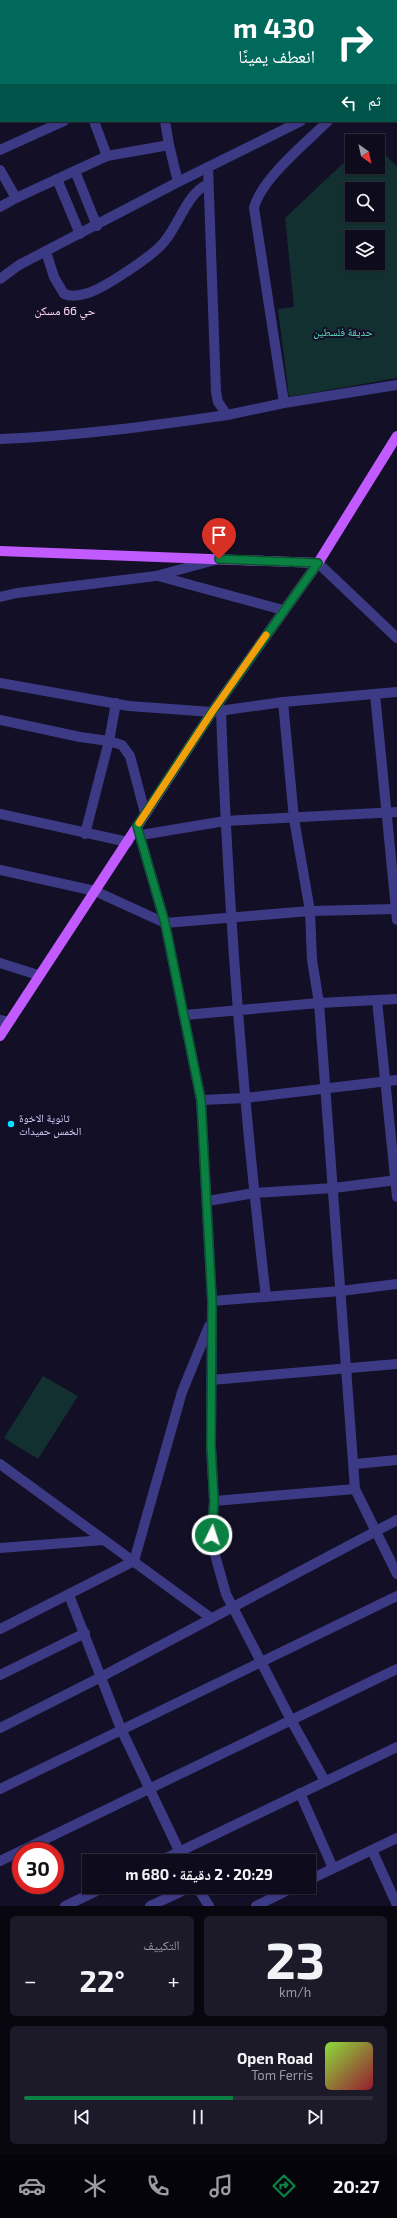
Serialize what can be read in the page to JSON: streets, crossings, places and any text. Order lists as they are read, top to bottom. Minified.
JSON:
{"districts":["حي 66 مسكن"],"parks":["حديقة فلسطين"],"places":["ثانوية الاخوة الخمس حميدات"],"north":"bottom right","page":{"turn":["430 m","انعطف يمينًا"],"then":"ثم","limit":"30","trip":"20:29 · 2 دقيقة · 680 m","tile":[["23","km/h"],"التكييف"],"heat":["−","22°","+"],"song":["Open Road","Tom Ferris"],"tabs":"20:27"}}
